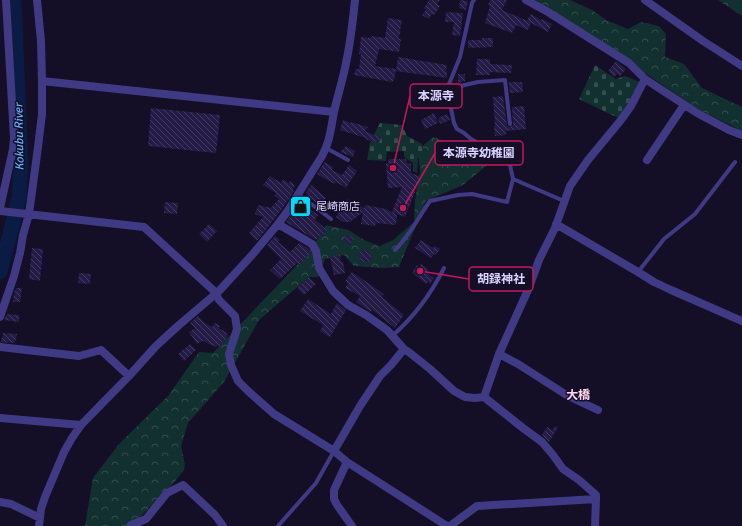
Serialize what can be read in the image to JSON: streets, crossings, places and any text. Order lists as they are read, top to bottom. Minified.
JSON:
{"districts":["大橋"],"water":["Kokubu River"],"places":{"other":["本源寺","本源寺幼稚園","胡録神社"],"shop":["尾崎商店"]}}
